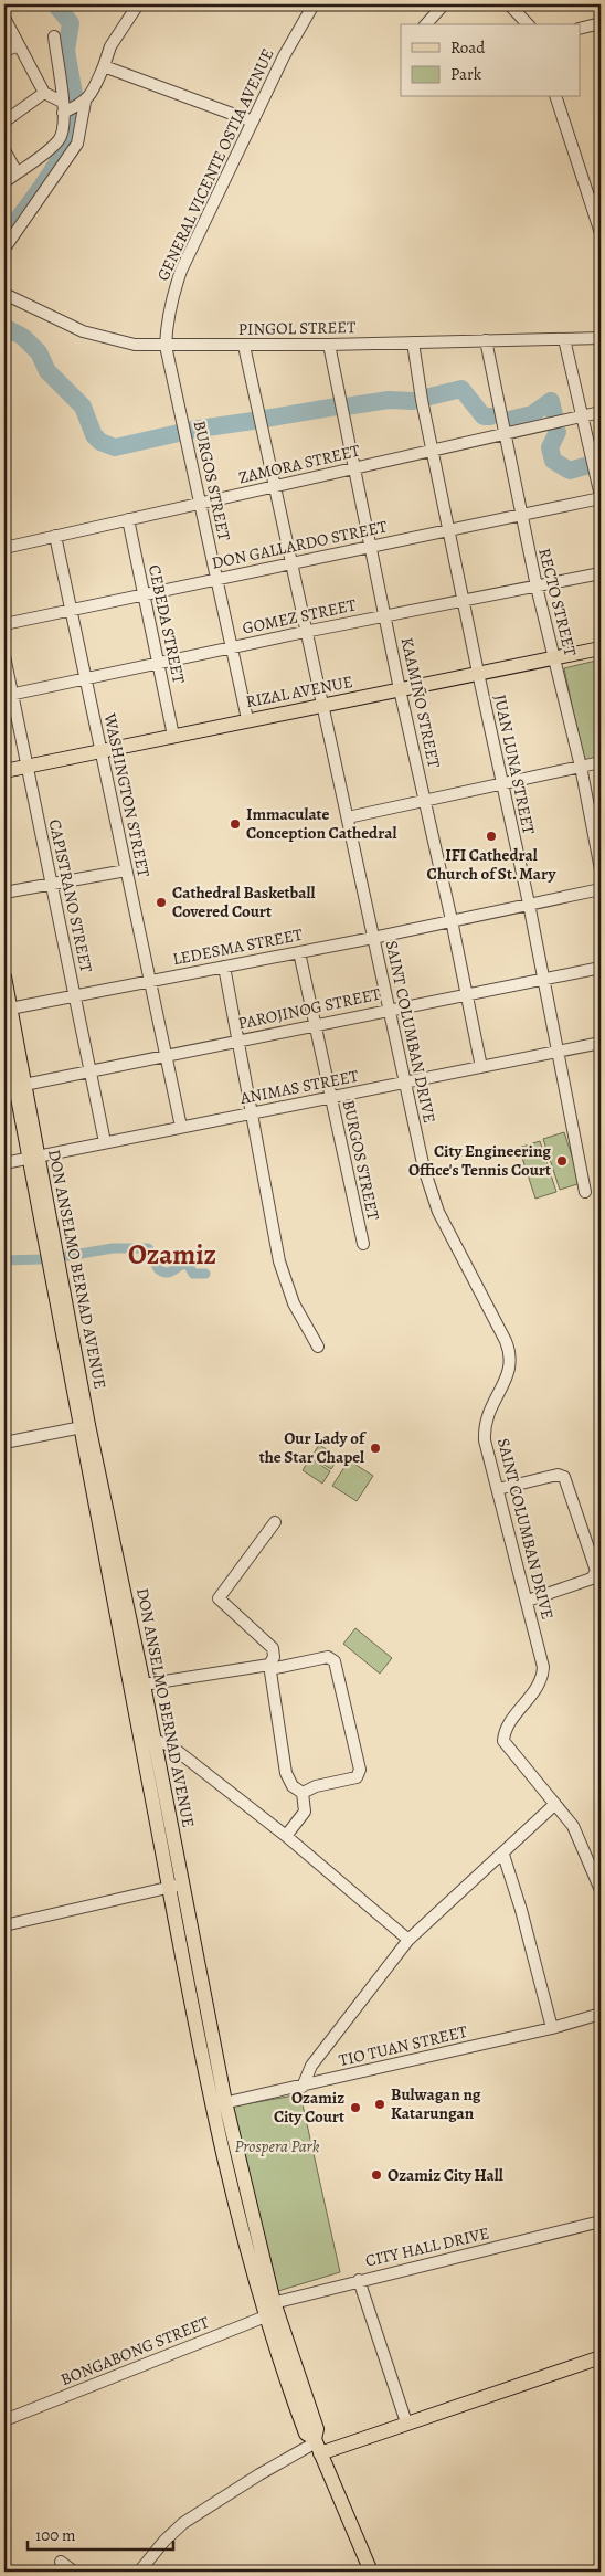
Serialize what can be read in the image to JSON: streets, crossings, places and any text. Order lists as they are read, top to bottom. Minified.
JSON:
{"streets":{"main road":["RIZAL AVENUE","DON ANSELMO BERNAD AVENUE"],"street":["GENERAL VICENTE OSTIA AVENUE","PINGOL STREET","ZAMORA STREET","BURGOS STREET","DON GALLARDO STREET","RECTO STREET","GOMEZ STREET","CEBEDA STREET","KAAMIÑO STREET","JUAN LUNA STREET","WASHINGTON STREET","CAPISTRANO STREET","LEDESMA STREET","PAROJINOG STREET","SAINT COLUMBAN DRIVE","ANIMAS STREET","TIO TUAN STREET","CITY HALL DRIVE","BONGABONG STREET"]},"crossings":[["GENERAL VICENTE OSTIA AVENUE","PINGOL STREET"],["GENERAL VICENTE OSTIA AVENUE","BURGOS STREET"],["PINGOL STREET","BURGOS STREET"],["PINGOL STREET","RECTO STREET"],["PINGOL STREET","KAAMIÑO STREET"],["PINGOL STREET","JUAN LUNA STREET"],["PINGOL STREET","SAINT COLUMBAN DRIVE"],["ZAMORA STREET","BURGOS STREET"],["ZAMORA STREET","RECTO STREET"],["ZAMORA STREET","CEBEDA STREET"],["ZAMORA STREET","KAAMIÑO STREET"],["ZAMORA STREET","JUAN LUNA STREET"],["ZAMORA STREET","WASHINGTON STREET"],["ZAMORA STREET","SAINT COLUMBAN DRIVE"],["BURGOS STREET","DON GALLARDO STREET"],["BURGOS STREET","GOMEZ STREET"],["BURGOS STREET","RIZAL AVENUE"],["BURGOS STREET","LEDESMA STREET"],["BURGOS STREET","PAROJINOG STREET"],["BURGOS STREET","ANIMAS STREET"],["DON GALLARDO STREET","RECTO STREET"],["DON GALLARDO STREET","CEBEDA STREET"],["DON GALLARDO STREET","KAAMIÑO STREET"],["DON GALLARDO STREET","JUAN LUNA STREET"],["DON GALLARDO STREET","WASHINGTON STREET"],["DON GALLARDO STREET","SAINT COLUMBAN DRIVE"],["RECTO STREET","GOMEZ STREET"],["RECTO STREET","RIZAL AVENUE"],["GOMEZ STREET","CEBEDA STREET"],["GOMEZ STREET","KAAMIÑO STREET"],["GOMEZ STREET","JUAN LUNA STREET"],["GOMEZ STREET","WASHINGTON STREET"],["GOMEZ STREET","CAPISTRANO STREET"],["GOMEZ STREET","SAINT COLUMBAN DRIVE"],["CEBEDA STREET","RIZAL AVENUE"],["RIZAL AVENUE","KAAMIÑO STREET"],["RIZAL AVENUE","JUAN LUNA STREET"],["RIZAL AVENUE","WASHINGTON STREET"],["RIZAL AVENUE","CAPISTRANO STREET"],["RIZAL AVENUE","SAINT COLUMBAN DRIVE"],["KAAMIÑO STREET","LEDESMA STREET"],["KAAMIÑO STREET","PAROJINOG STREET"],["KAAMIÑO STREET","ANIMAS STREET"],["JUAN LUNA STREET","LEDESMA STREET"],["JUAN LUNA STREET","PAROJINOG STREET"],["JUAN LUNA STREET","ANIMAS STREET"],["WASHINGTON STREET","LEDESMA STREET"],["WASHINGTON STREET","PAROJINOG STREET"],["WASHINGTON STREET","ANIMAS STREET"],["CAPISTRANO STREET","LEDESMA STREET"],["CAPISTRANO STREET","PAROJINOG STREET"],["CAPISTRANO STREET","ANIMAS STREET"],["LEDESMA STREET","SAINT COLUMBAN DRIVE"],["LEDESMA STREET","DON ANSELMO BERNAD AVENUE"],["PAROJINOG STREET","SAINT COLUMBAN DRIVE"],["PAROJINOG STREET","DON ANSELMO BERNAD AVENUE"],["SAINT COLUMBAN DRIVE","ANIMAS STREET"],["ANIMAS STREET","DON ANSELMO BERNAD AVENUE"],["DON ANSELMO BERNAD AVENUE","TIO TUAN STREET"],["DON ANSELMO BERNAD AVENUE","CITY HALL DRIVE"],["DON ANSELMO BERNAD AVENUE","BONGABONG STREET"],["CITY HALL DRIVE","BONGABONG STREET"]],"districts":["Ozamiz"],"parks":["Prospera Park"],"places":["Immaculate Conception Cathedral","IFI Cathedral Church of St. Mary","Cathedral Basketball Covered Court","City Engineering Office's Tennis Court","Our Lady of the Star Chapel","Bulwagan ng Katarungan","Ozamiz City Court","Ozamiz City Hall"],"legend":["Road","Park"],"scale_bar":"100 m"}
